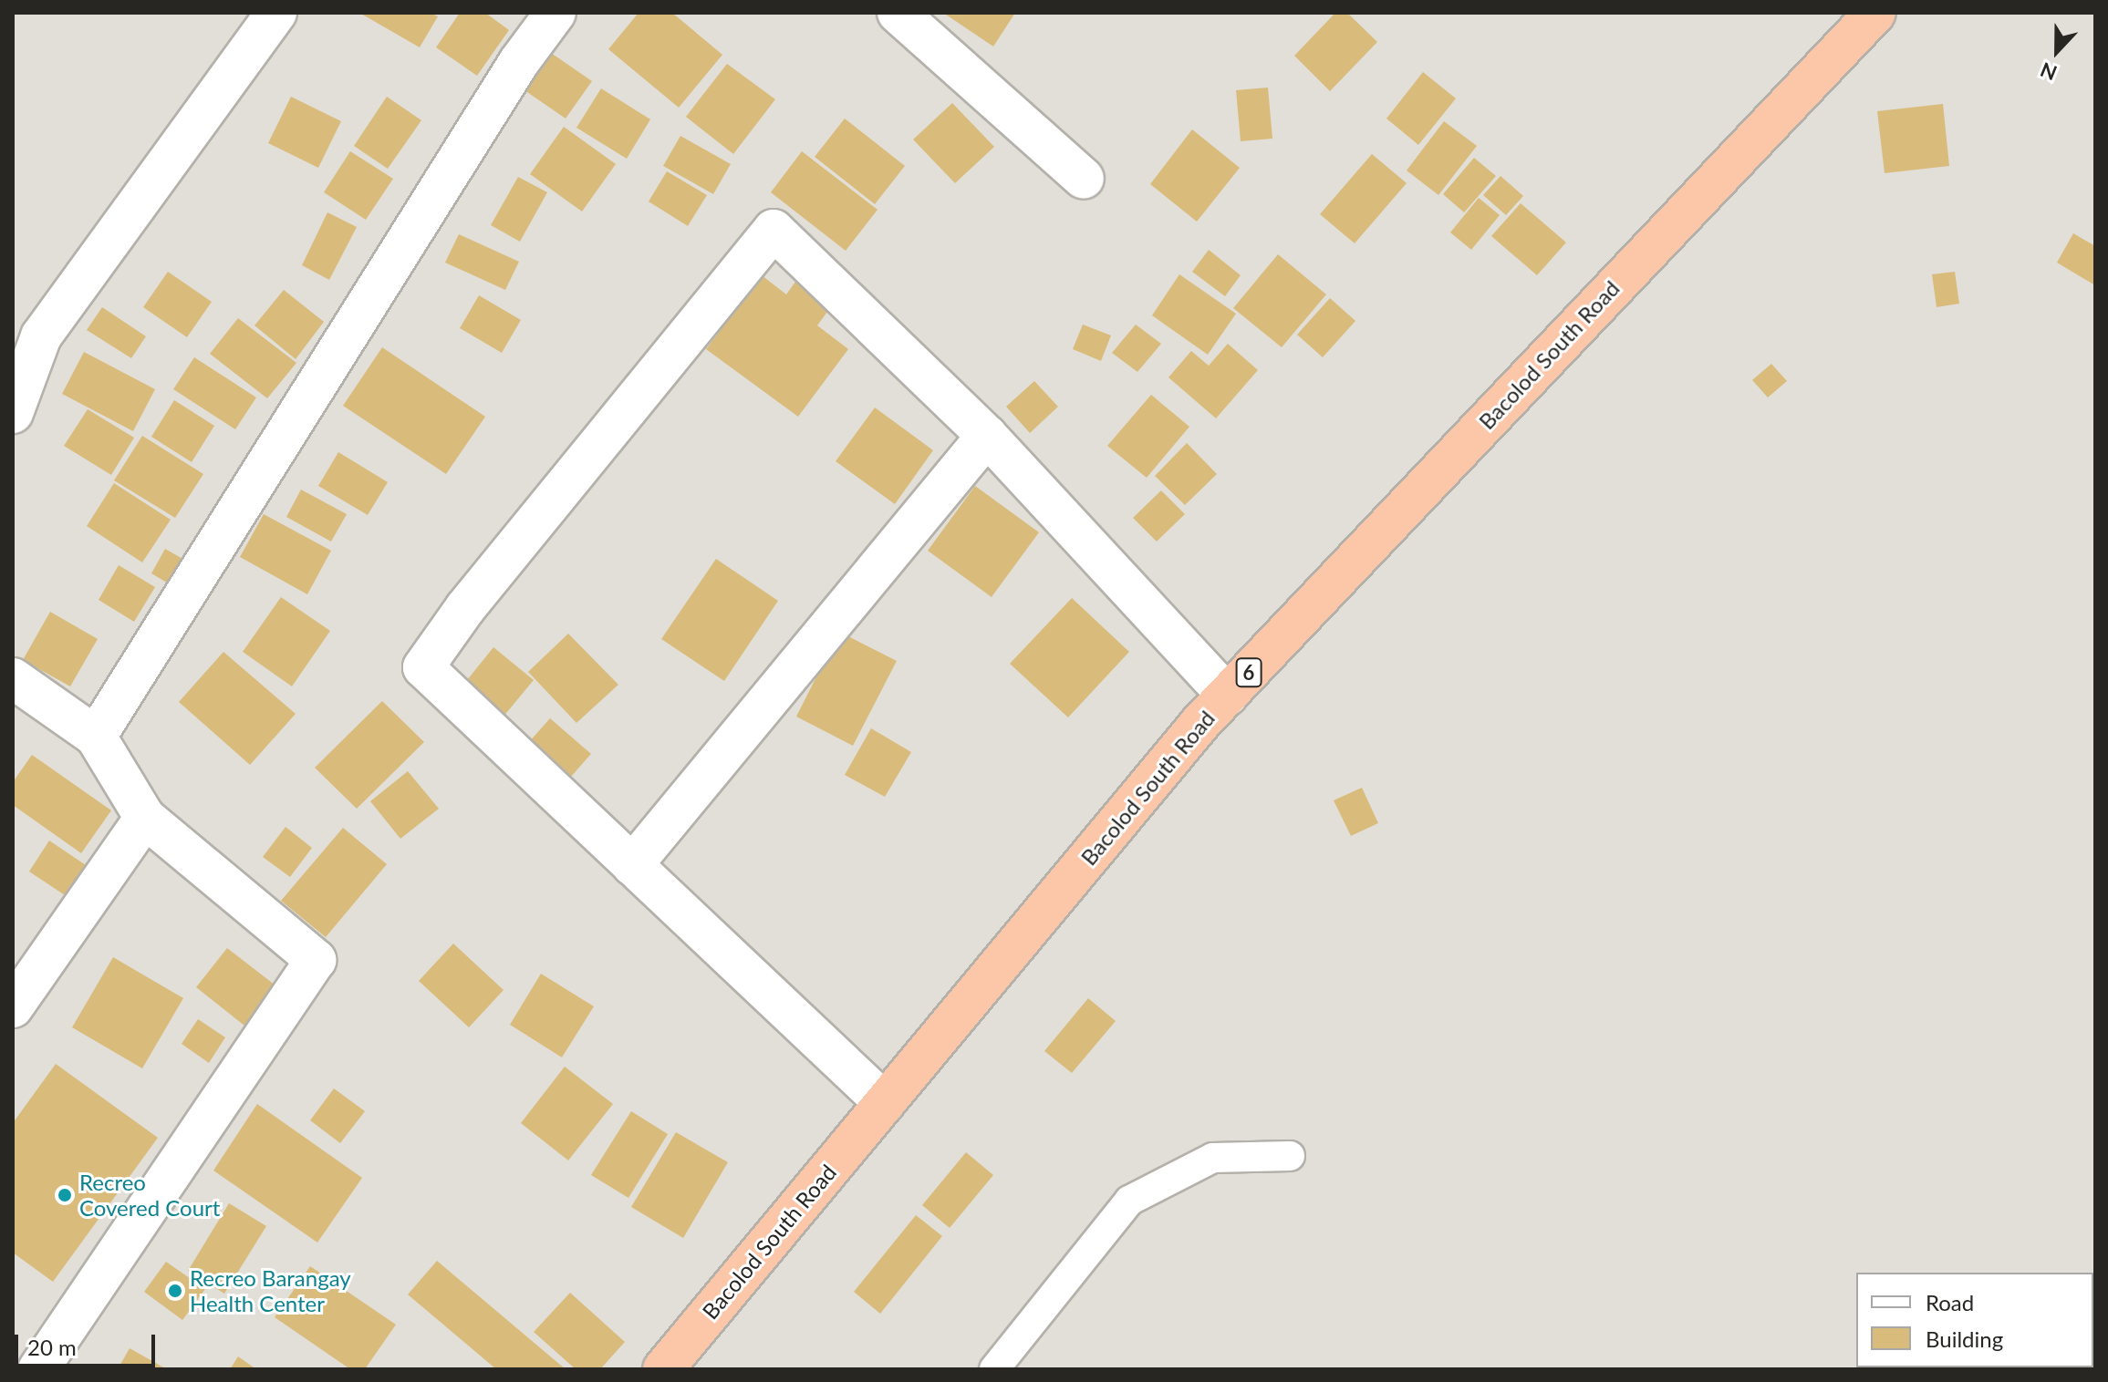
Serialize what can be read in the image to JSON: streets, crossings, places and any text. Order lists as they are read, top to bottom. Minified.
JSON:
{"streets":{"highway":["Bacolod South Road","6"]},"places":["Recreo Covered Court","Recreo Barangay Health Center"],"legend":["Road","Building"],"scale_bar":"20 m","north":"bottom"}
